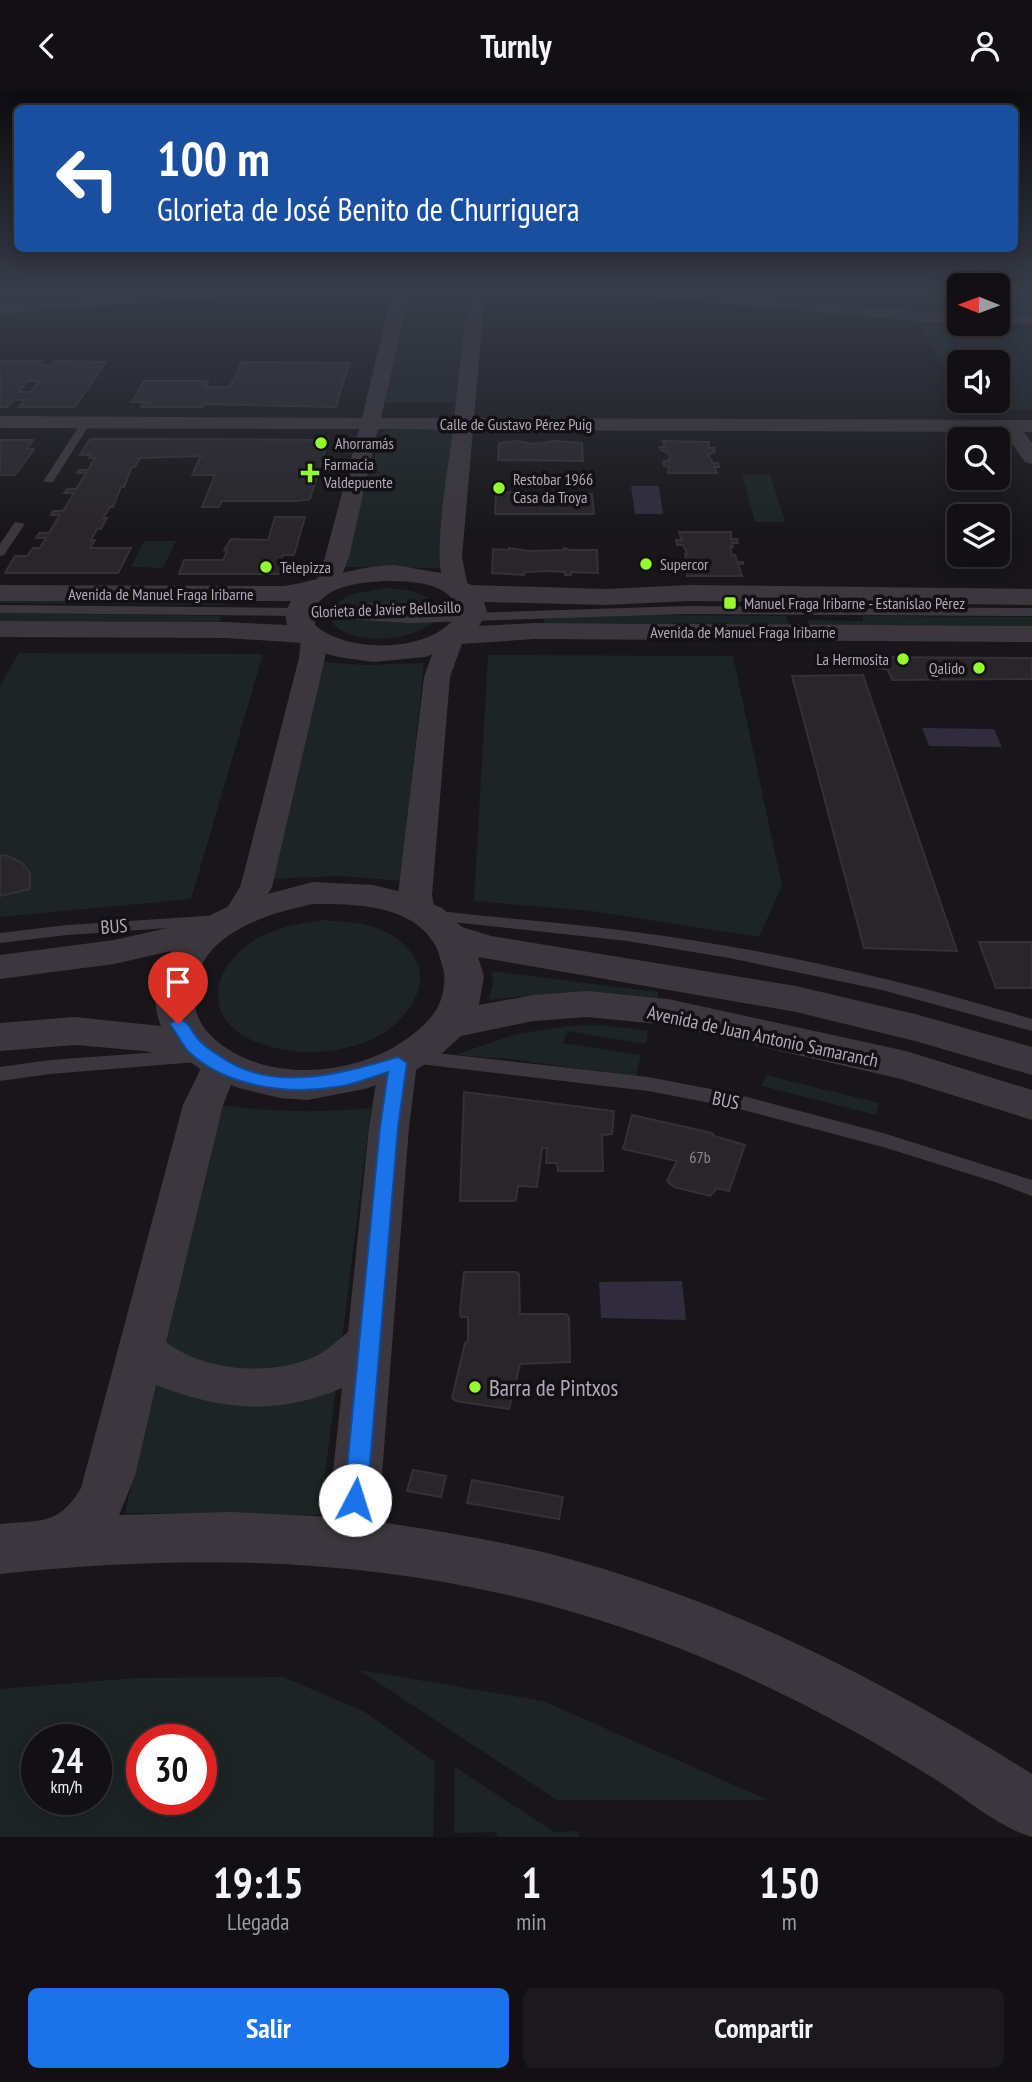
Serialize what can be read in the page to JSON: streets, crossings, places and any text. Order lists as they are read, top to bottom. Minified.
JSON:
{"streets":{"street":["Calle de Gustavo Pérez Puig","Avenida de Manuel Fraga Iribarne","Glorieta de Javier Bellosillo","Avenida de Juan Antonio Samaranch"],"lane":["BUS"]},"crossings":[["Avenida de Manuel Fraga Iribarne","Glorieta de Javier Bellosillo"],["BUS","Avenida de Juan Antonio Samaranch"]],"places":{"other":["Ahorramás","Restobar 1966 Casa da Troya","Supercor","Telepizza","La Hermosita","Qalido","Barra de Pintxos"],"health":["Farmacia Valdepuente"],"transit":["Manuel Fraga Iribarne - Estanislao Pérez"]},"house_numbers":["67b"],"north":"left","page":{"header":"Turnly","turn":["100 m","Glorieta de José Benito de Churriguera"],"speed":"24 km/h","limit":"30","eta":["19:15","Llegada","1","min","150","m"],"buttons":["Salir","Compartir"]}}
